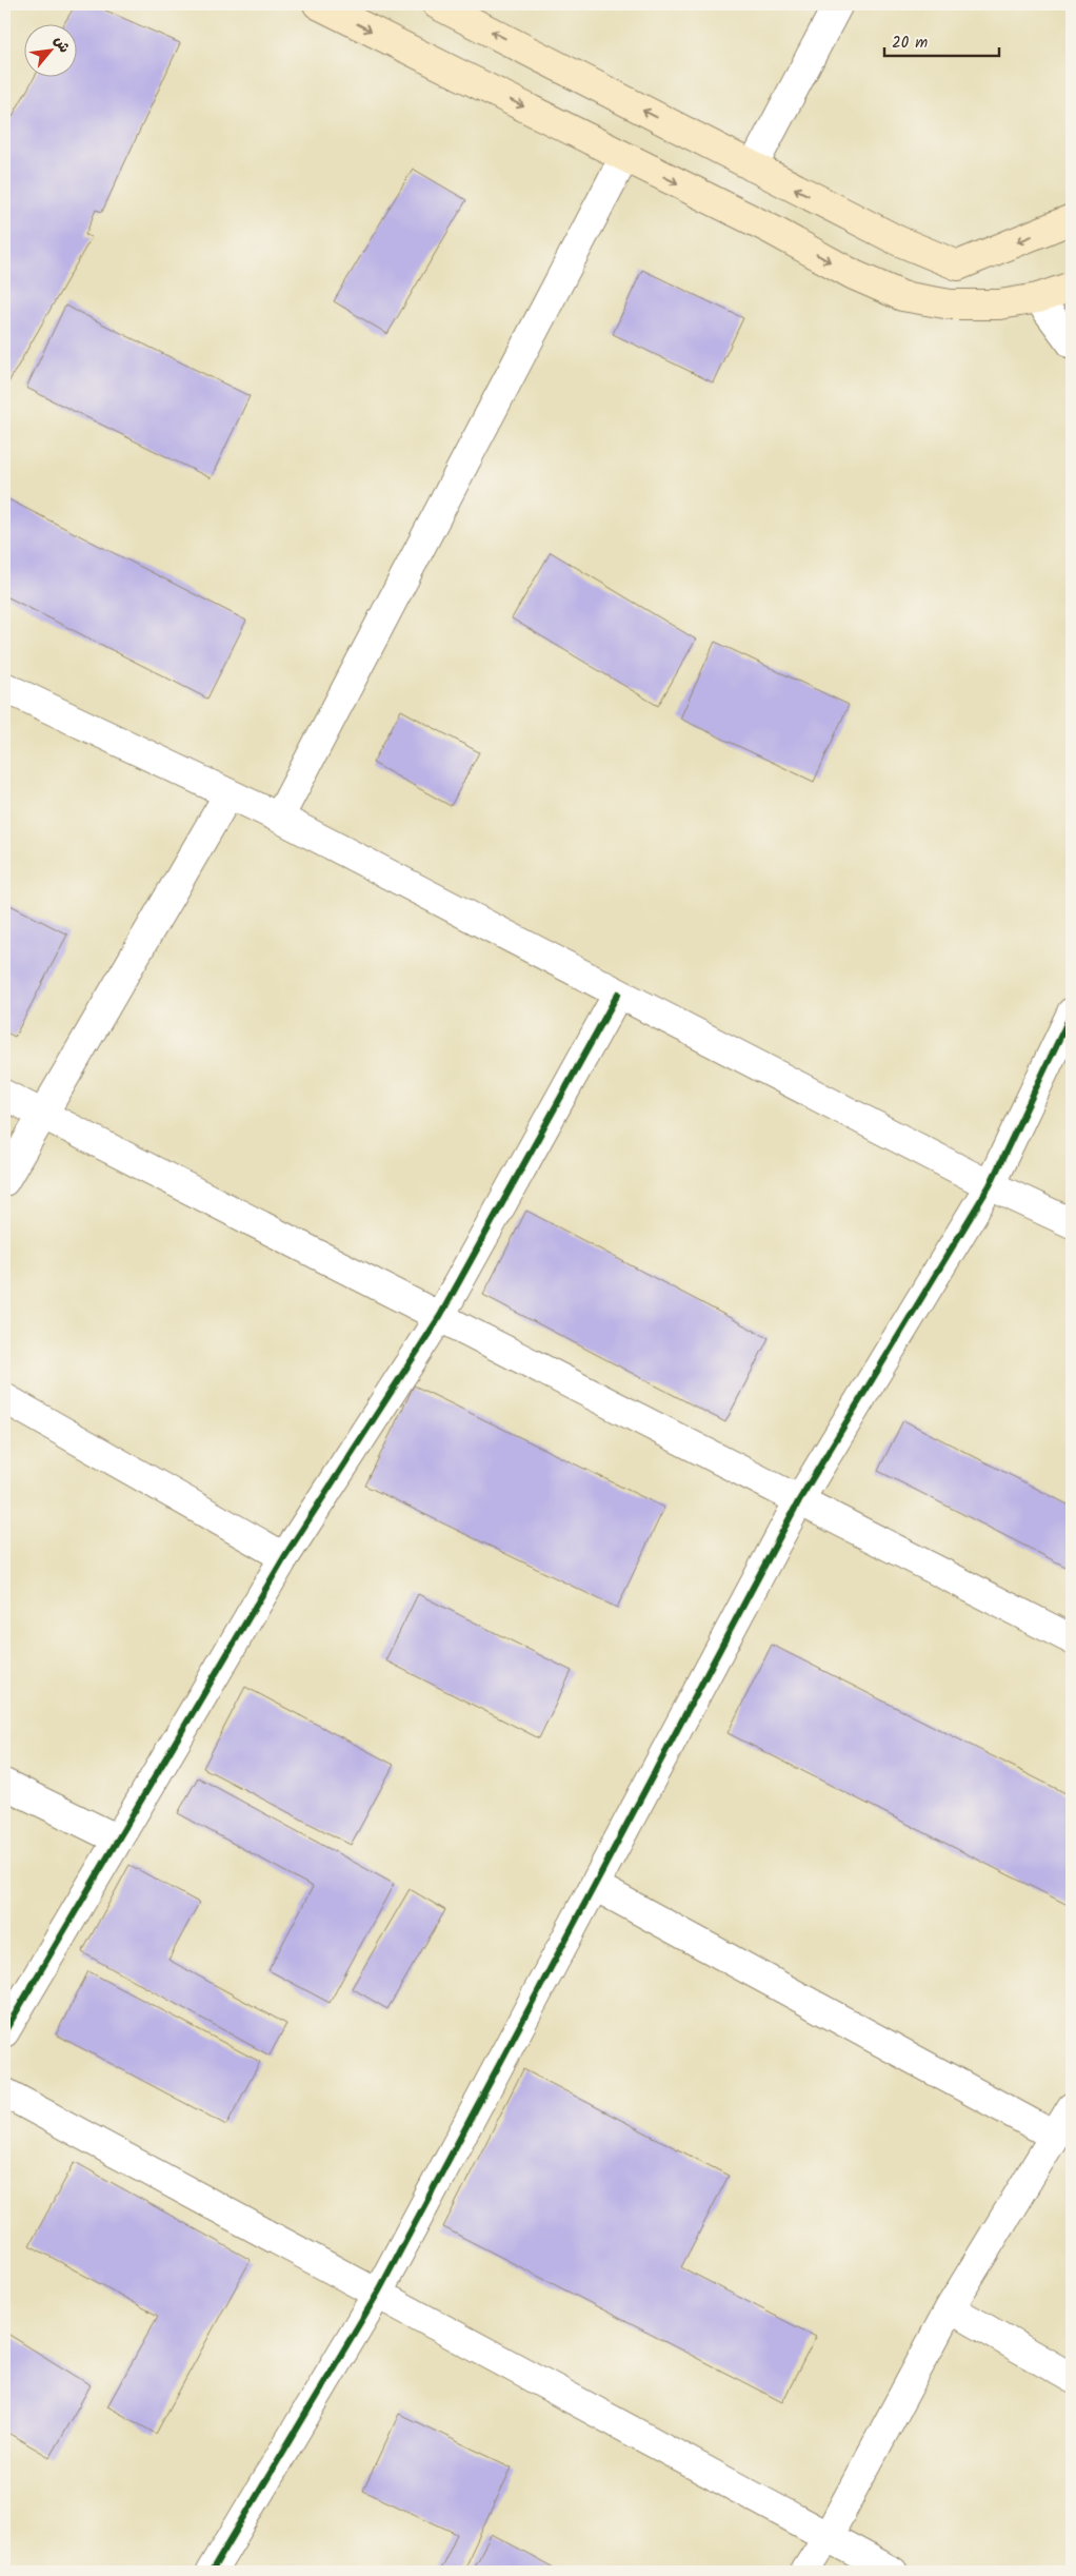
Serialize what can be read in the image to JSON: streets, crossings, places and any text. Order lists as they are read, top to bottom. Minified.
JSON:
{"scale_bar":"20 m","north":"top right"}
